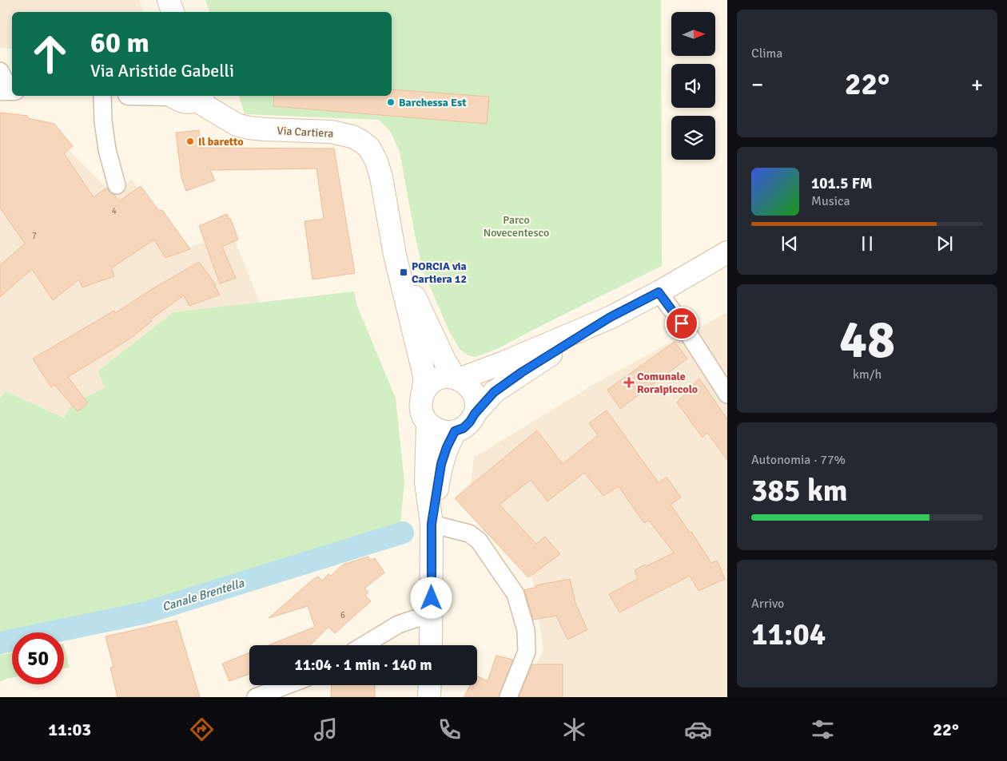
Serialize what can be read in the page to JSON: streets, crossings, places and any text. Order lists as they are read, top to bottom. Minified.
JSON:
{"streets":{"main road":["Via Cartiera"]},"water":["Canale Brentella"],"parks":["Parco Novecentesco"],"places":{"other":["Barchessa Est","Il baretto"],"transit":["PORCIA via Cartiera 12"],"health":["Comunale Roraipiccolo"]},"house_numbers":["4","7","6"],"north":"right","page":{"tile":["Clima",["48","km/h"],["Autonomia · 77%","385 km"],["Arrivo","11:04"]],"turn":["60 m","Via Aristide Gabelli"],"heat":["−","22°","+"],"song":["101.5 FM","Musica"],"limit":"50","trip":"11:04 · 1 min · 140 m","tabs":["11:03","22°"]}}
